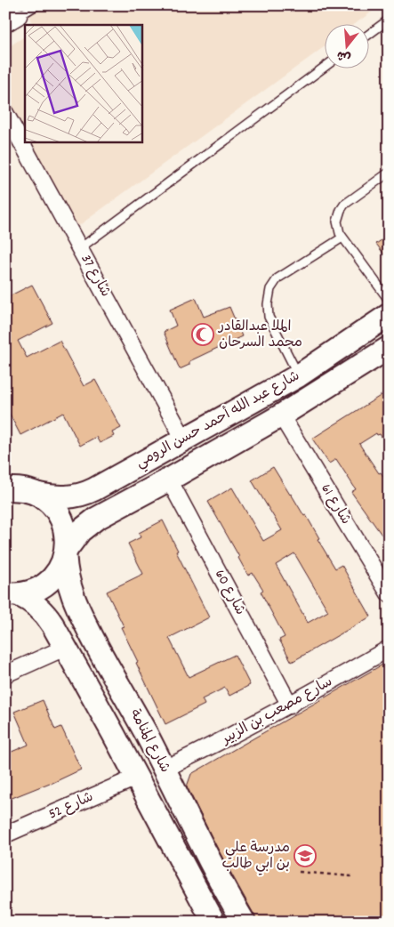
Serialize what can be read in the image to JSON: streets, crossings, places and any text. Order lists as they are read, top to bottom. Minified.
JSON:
{"streets":{"street":["شارع 37","شارع عبد الله أحمد حسن الرومي","شارع 61","شارع 60","سارع مصعب بن الزبير","شارع المنامة","شارع 52"]},"crossings":[["شارع 37","شارع عبد الله أحمد حسن الرومي"],["شارع عبد الله أحمد حسن الرومي","شارع 61"],["شارع عبد الله أحمد حسن الرومي","شارع 60"],["شارع عبد الله أحمد حسن الرومي","شارع المنامة"],["شارع 60","سارع مصعب بن الزبير"],["سارع مصعب بن الزبير","شارع المنامة"],["شارع المنامة","شارع 52"]],"places":{"mosque":["الملا عبدالقادر محمد السرحان"],"school or university":["مدرسة علي بن ابي طالب"]},"north":"bottom"}
